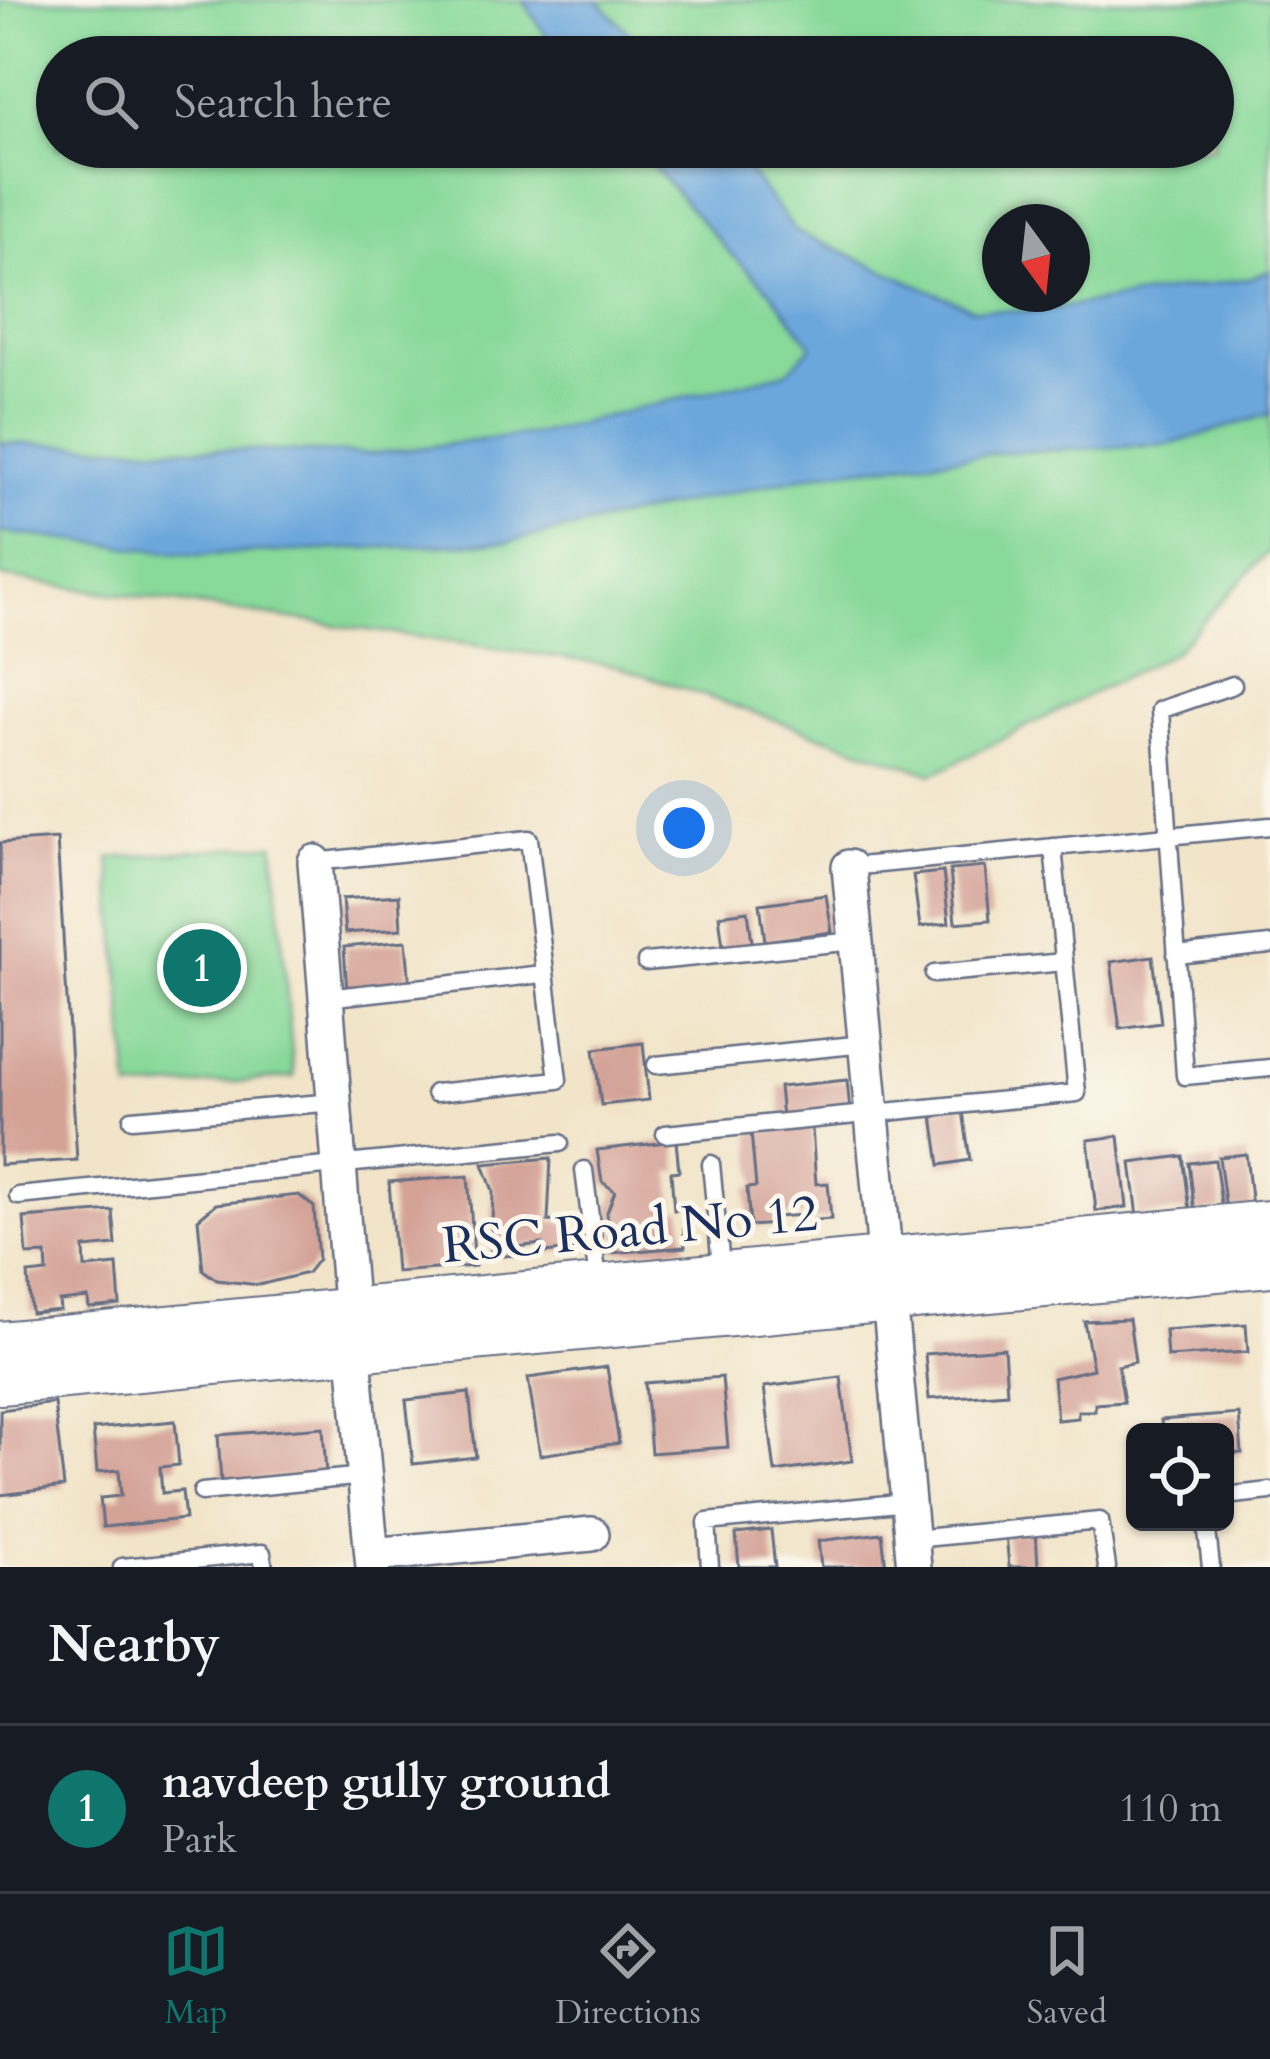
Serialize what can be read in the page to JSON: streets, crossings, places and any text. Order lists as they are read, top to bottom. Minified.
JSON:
{"streets":{"street":["RSC Road No 12"]},"north":"bottom","page":{"search":"Search here","pins":"1","heading":"Nearby","list":[{"mark":"1","name":"navdeep gully ground","note":"Park","value":"110 m"}],"nav":["Map","Directions","Saved"]}}
